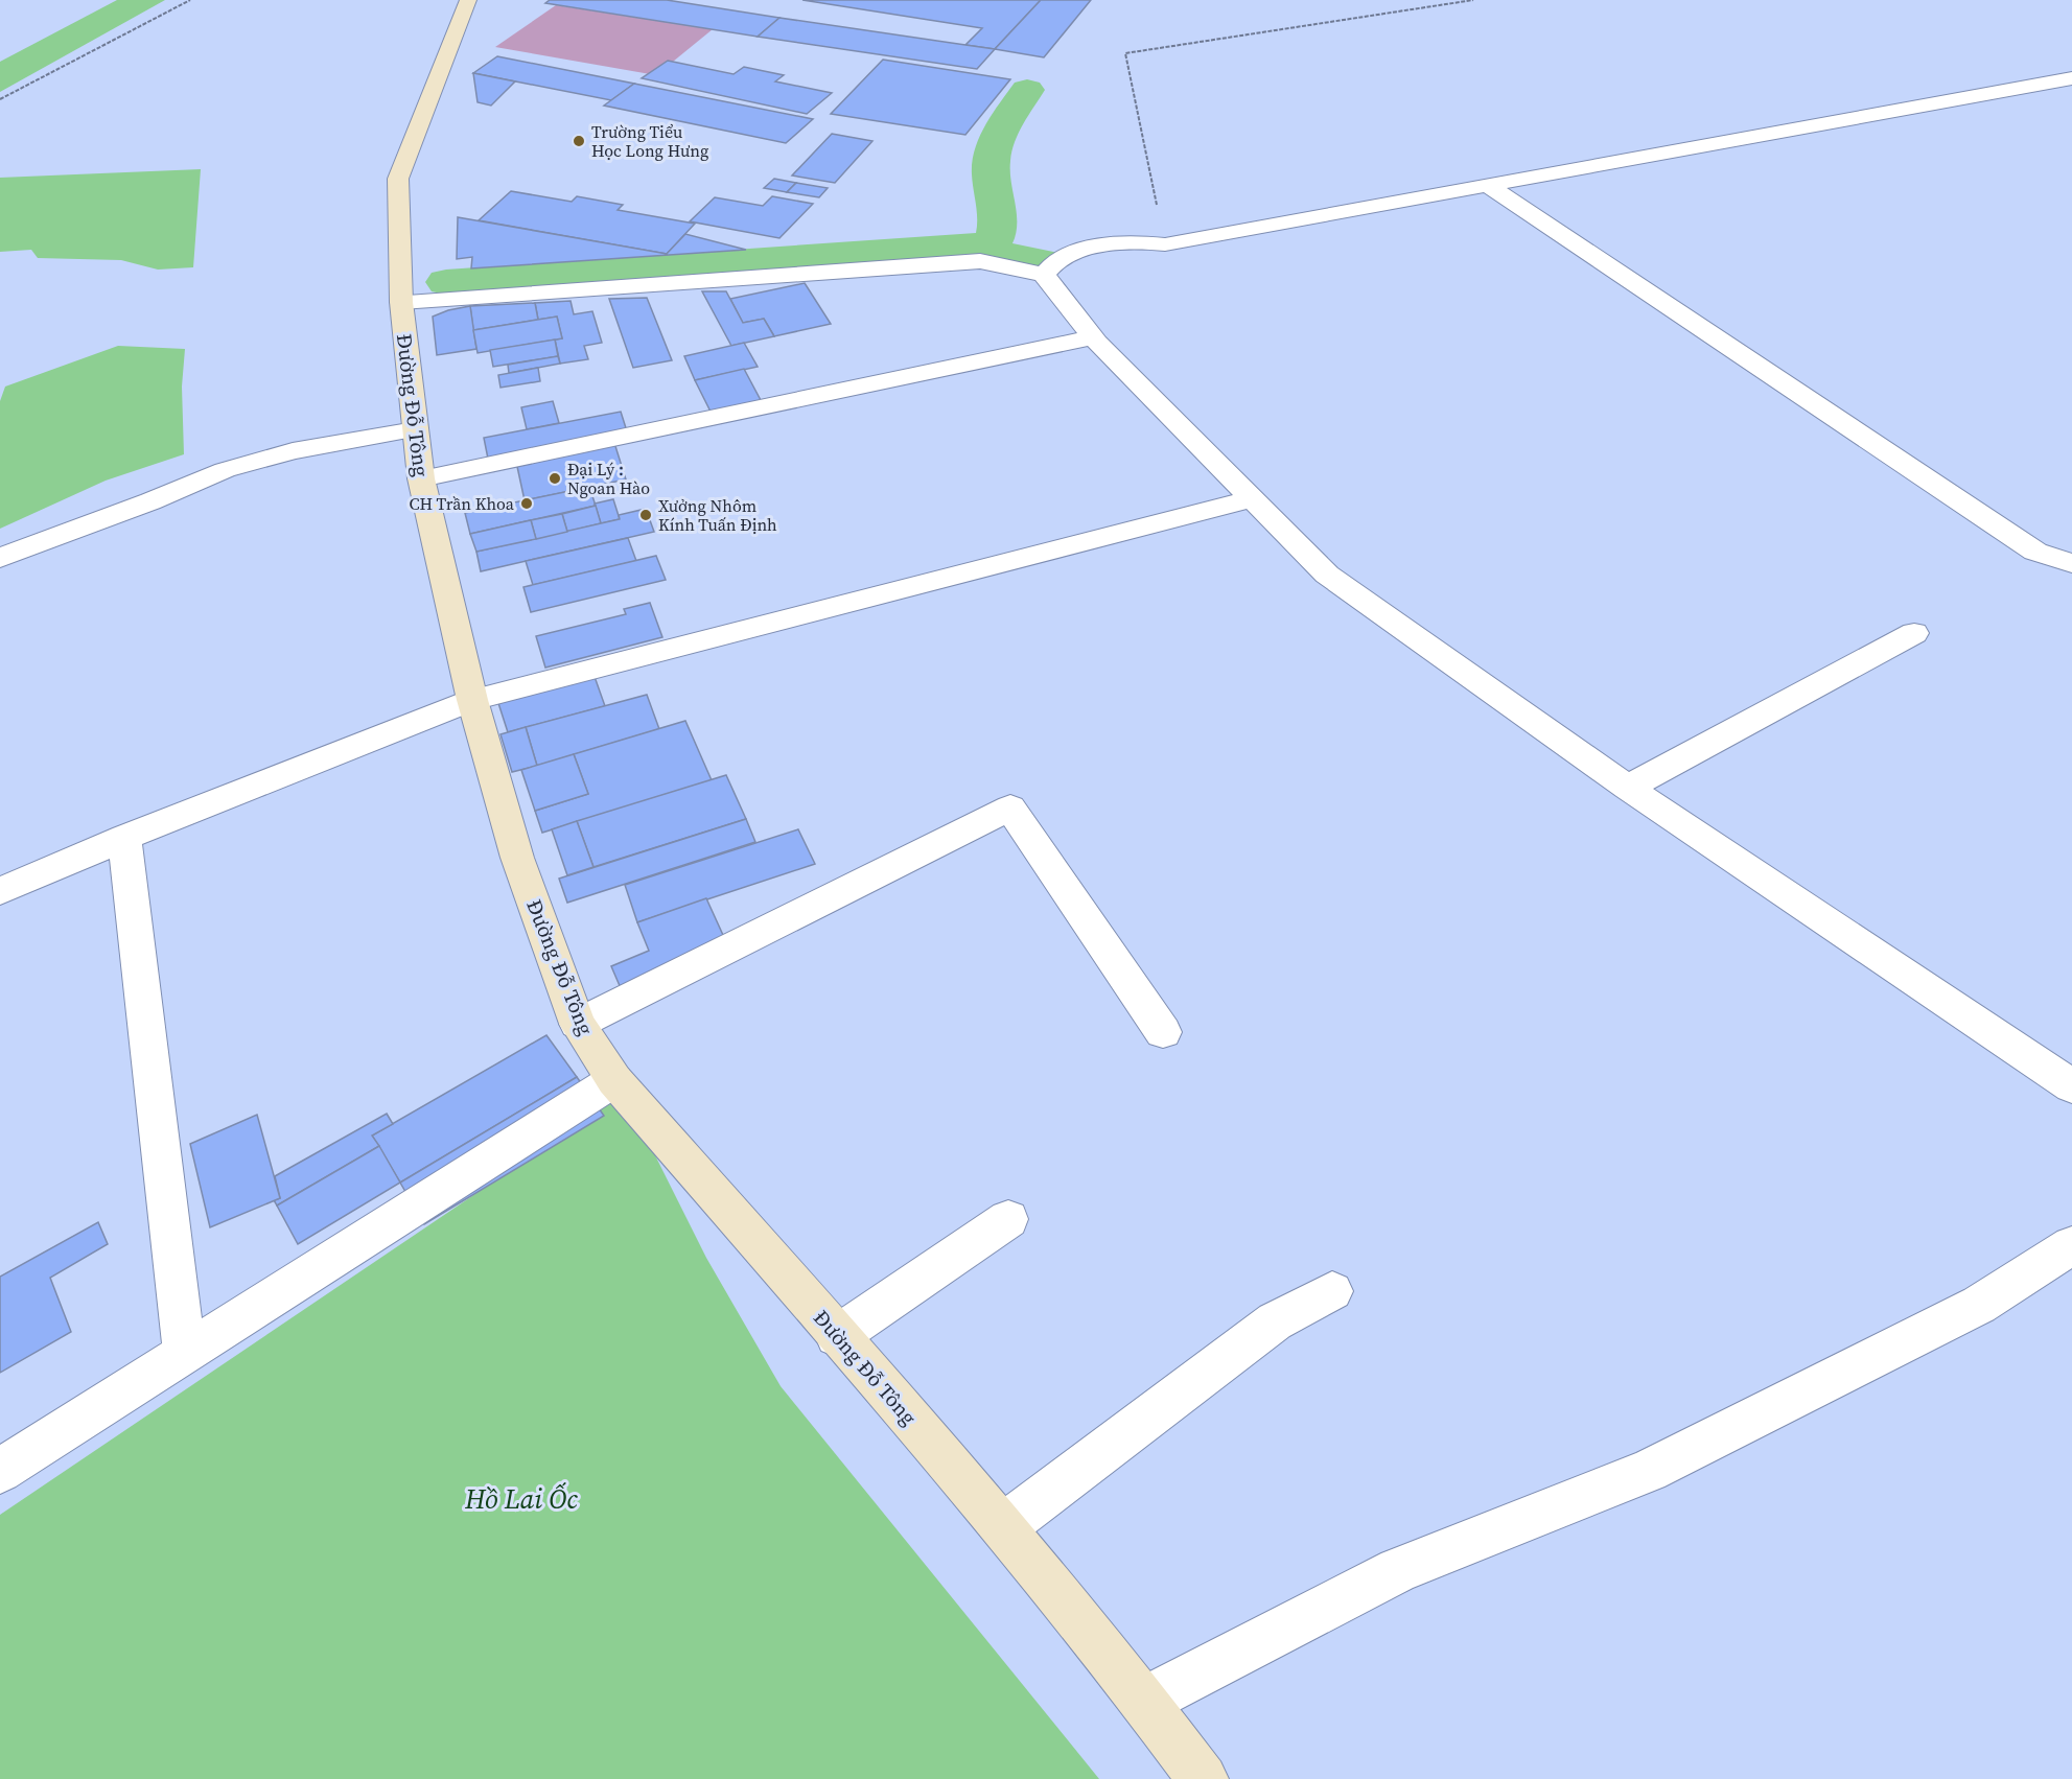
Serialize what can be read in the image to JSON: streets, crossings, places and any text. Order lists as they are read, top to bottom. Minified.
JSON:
{"streets":{"main road":["Đường Đỗ Tông"]},"water":["Hồ Lai Ốc"],"places":["Trường Tiểu Học Long Hưng","Đại Lý : Ngoan Hào","CH Trần Khoa","Xưởng Nhôm Kính Tuấn Định"]}
